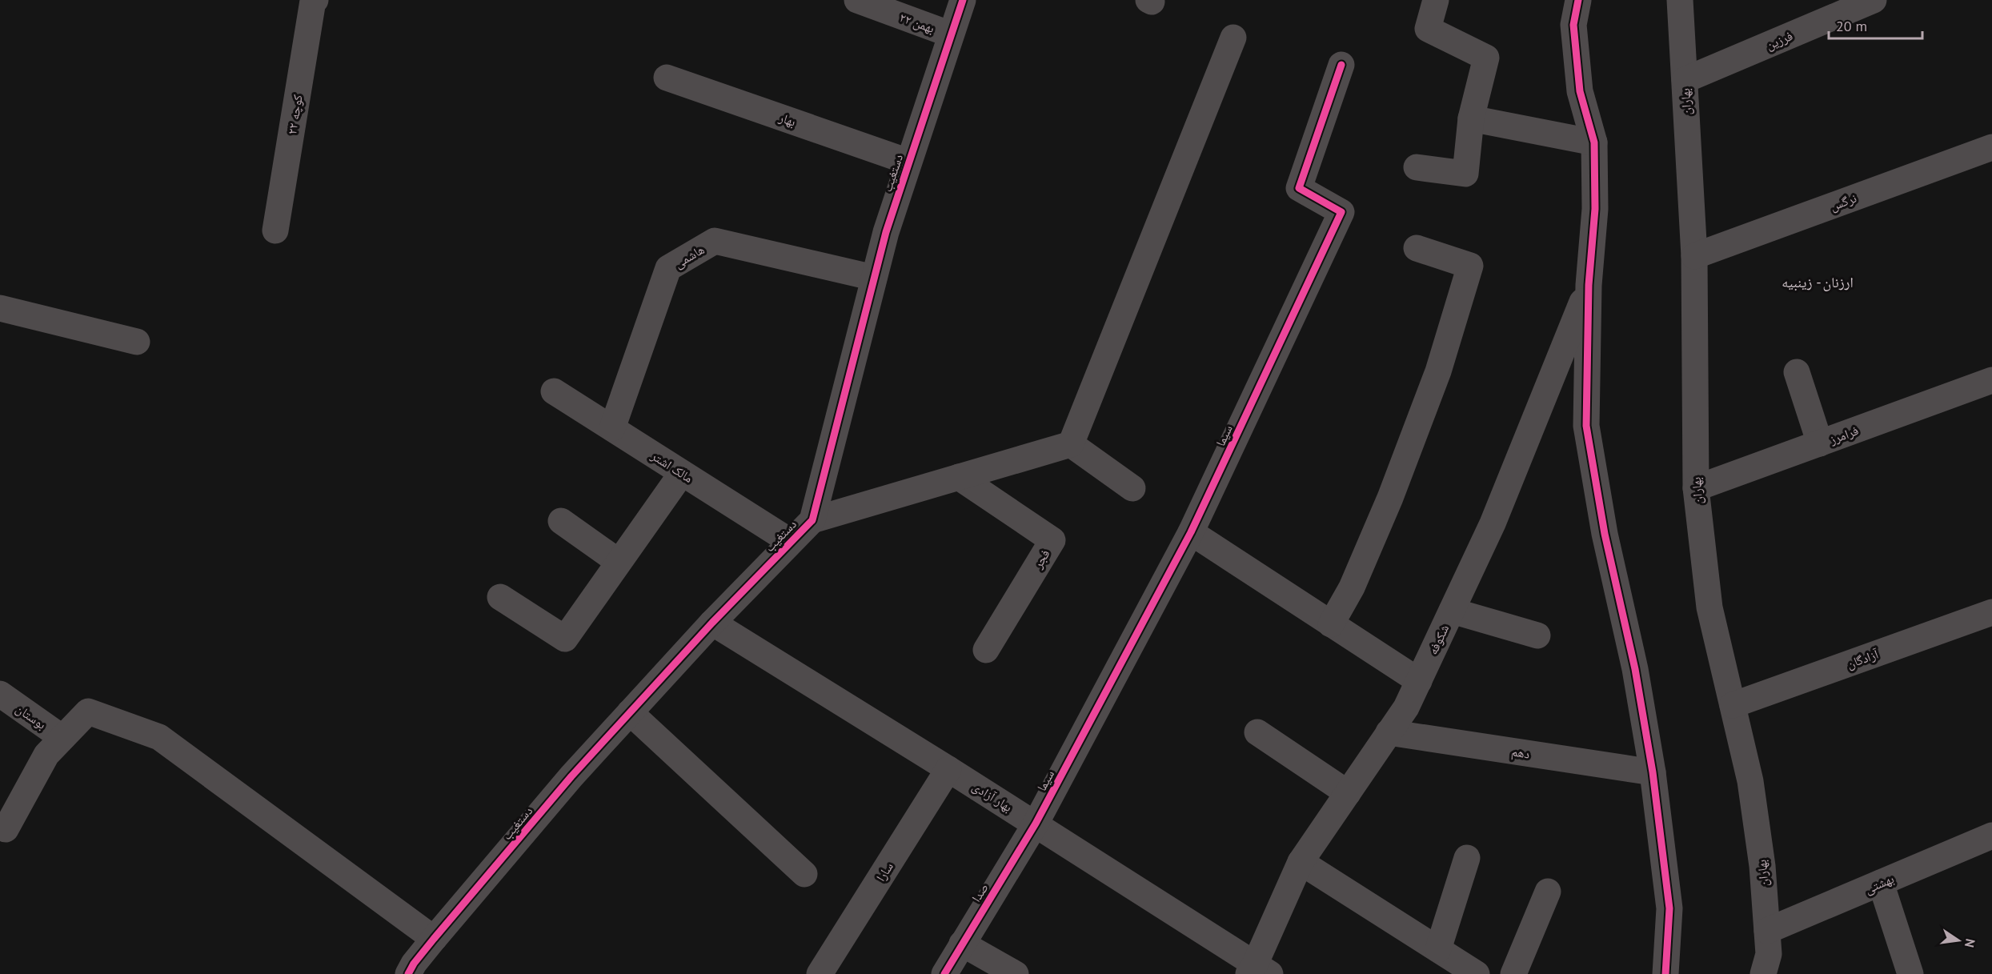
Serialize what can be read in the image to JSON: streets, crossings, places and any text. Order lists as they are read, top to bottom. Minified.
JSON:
{"streets":{"street":["۲۲ بهمن","فرزین","بهاران","کوچه ۲۲","بهار","دستغیب","نرگس","هاشمی","فرامرز","سیما","مالک اشتر","فجر","شکوفه","آزادگان","بوستان","دهم","بهار آزادی","سارا","بهشتی","صدا"]},"crossings":[["۲۲ بهمن","دستغیب"],["فرزین","بهاران"],["بهاران","نرگس"],["بهاران","فرامرز"],["بهاران","آزادگان"],["بهاران","بهشتی"],["بهار","دستغیب"],["دستغیب","هاشمی"],["دستغیب","مالک اشتر"],["دستغیب","بهار آزادی"],["هاشمی","مالک اشتر"],["سیما","بهار آزادی"],["سیما","صدا"],["شکوفه","دهم"],["شکوفه","بهار آزادی"],["بهار آزادی","سارا"],["بهار آزادی","صدا"]],"districts":["ارزنان - زینبیه"],"scale_bar":"20 m","north":"right"}
